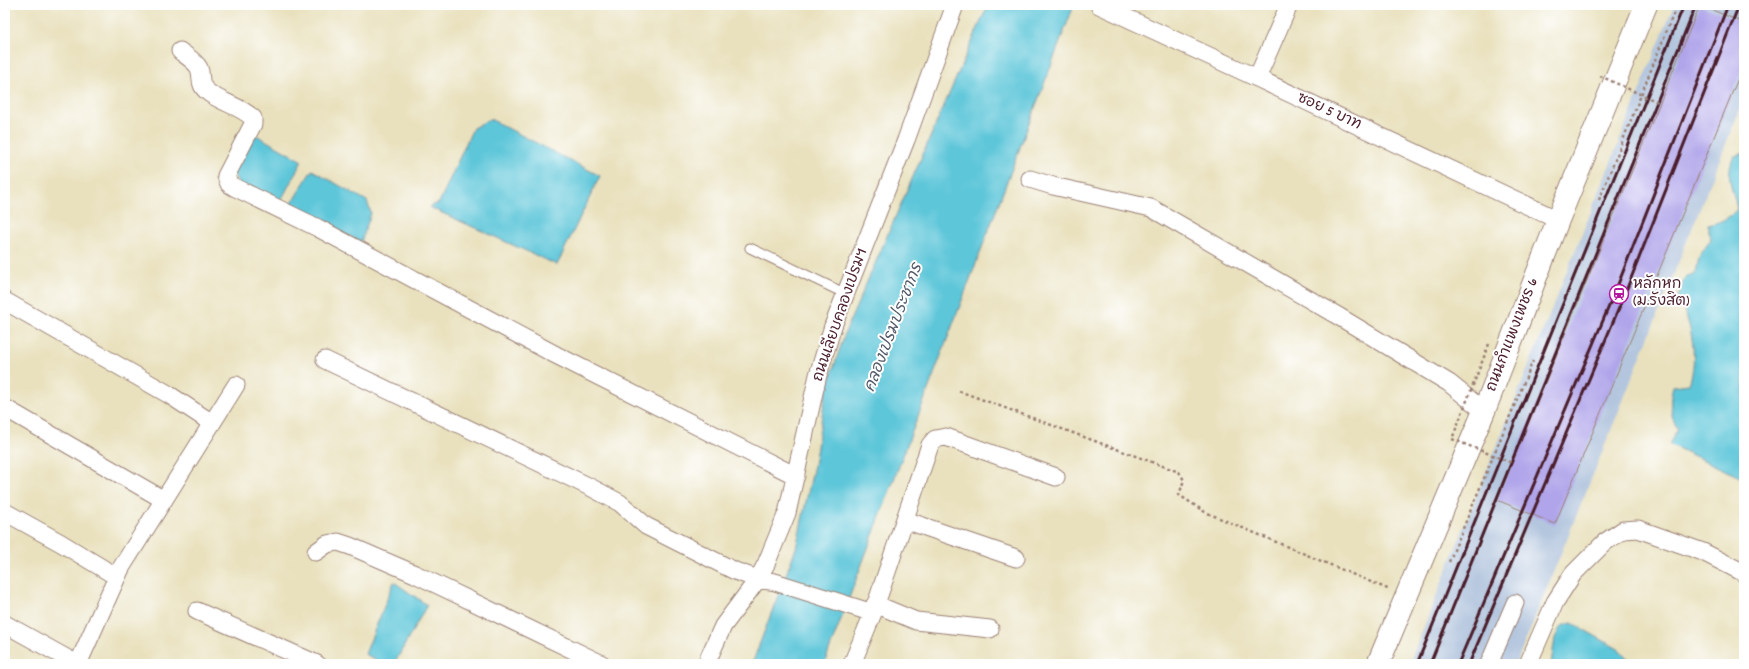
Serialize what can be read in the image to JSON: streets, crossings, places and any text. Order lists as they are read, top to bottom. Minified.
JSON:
{"streets":{"main road":["ถนนกำแพงเพชร 6"],"street":["ซอย 5 บาท","ถนนเลียบคลองเปรมฯ"]},"crossings":[["ซอย 5 บาท","ถนนกำแพงเพชร 6"]],"water":["คลองเปรมประชากร"],"places":{"station":["หลักหก (ม.รังสิต)"]}}
